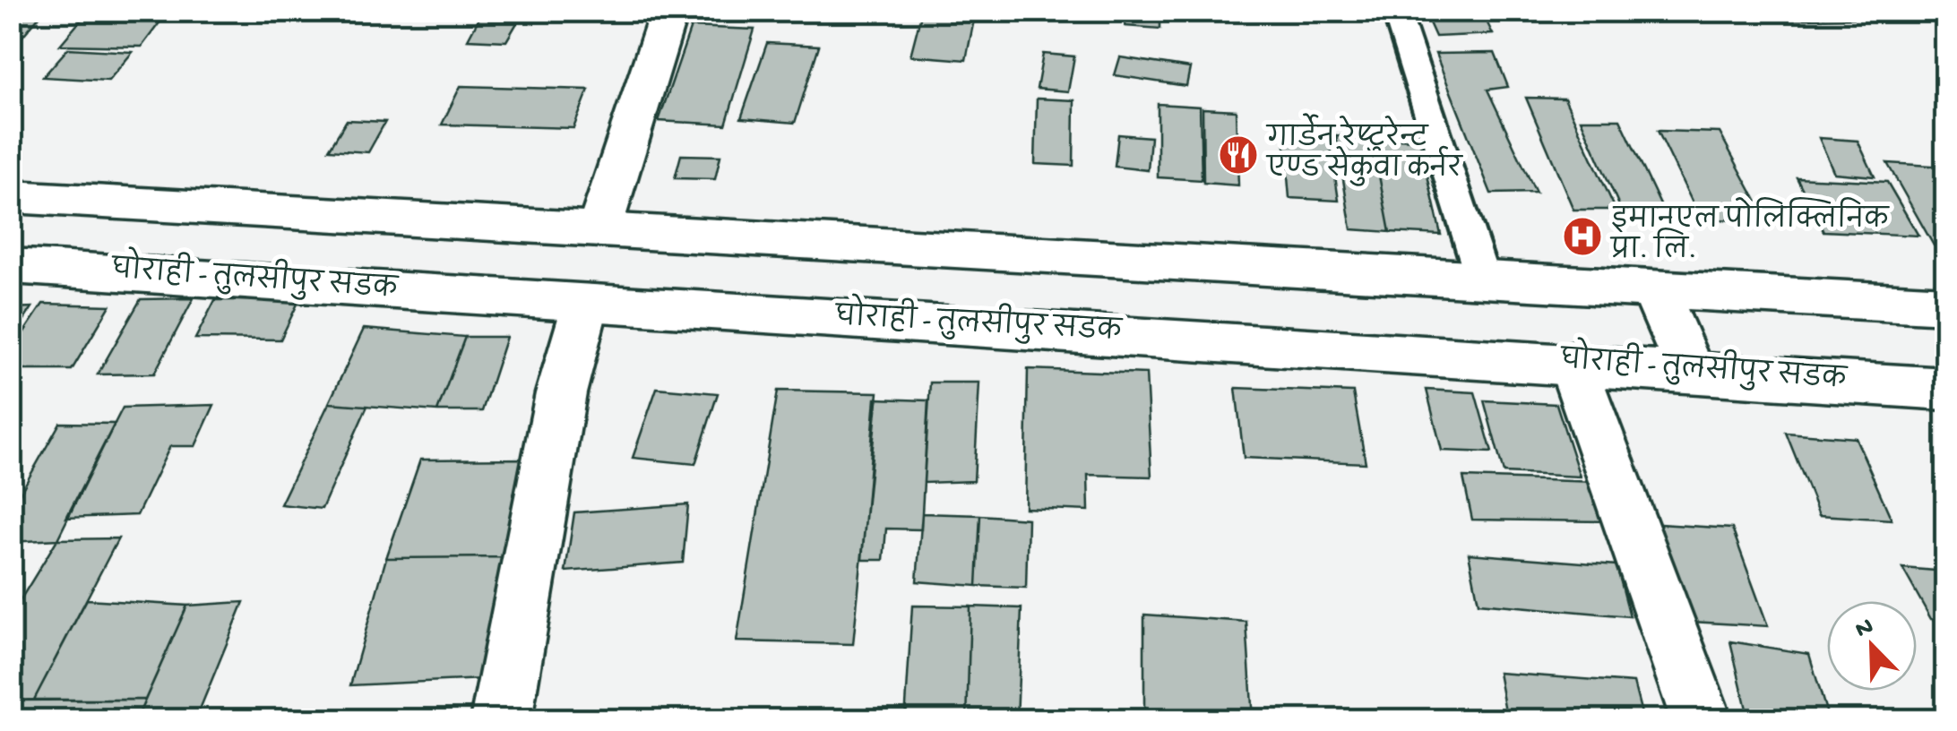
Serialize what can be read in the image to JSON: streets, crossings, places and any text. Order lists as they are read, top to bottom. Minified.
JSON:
{"streets":{"main road":["घोराही - तुलसीपुर सडक"]},"places":{"restaurant":["गार्डेन रेष्टुरेन्ट एण्ड सेकुवा कर्नर"],"hospital":["इमानुएल पोलिक्लिनिक प्रा. लि."]},"north":"top left"}
